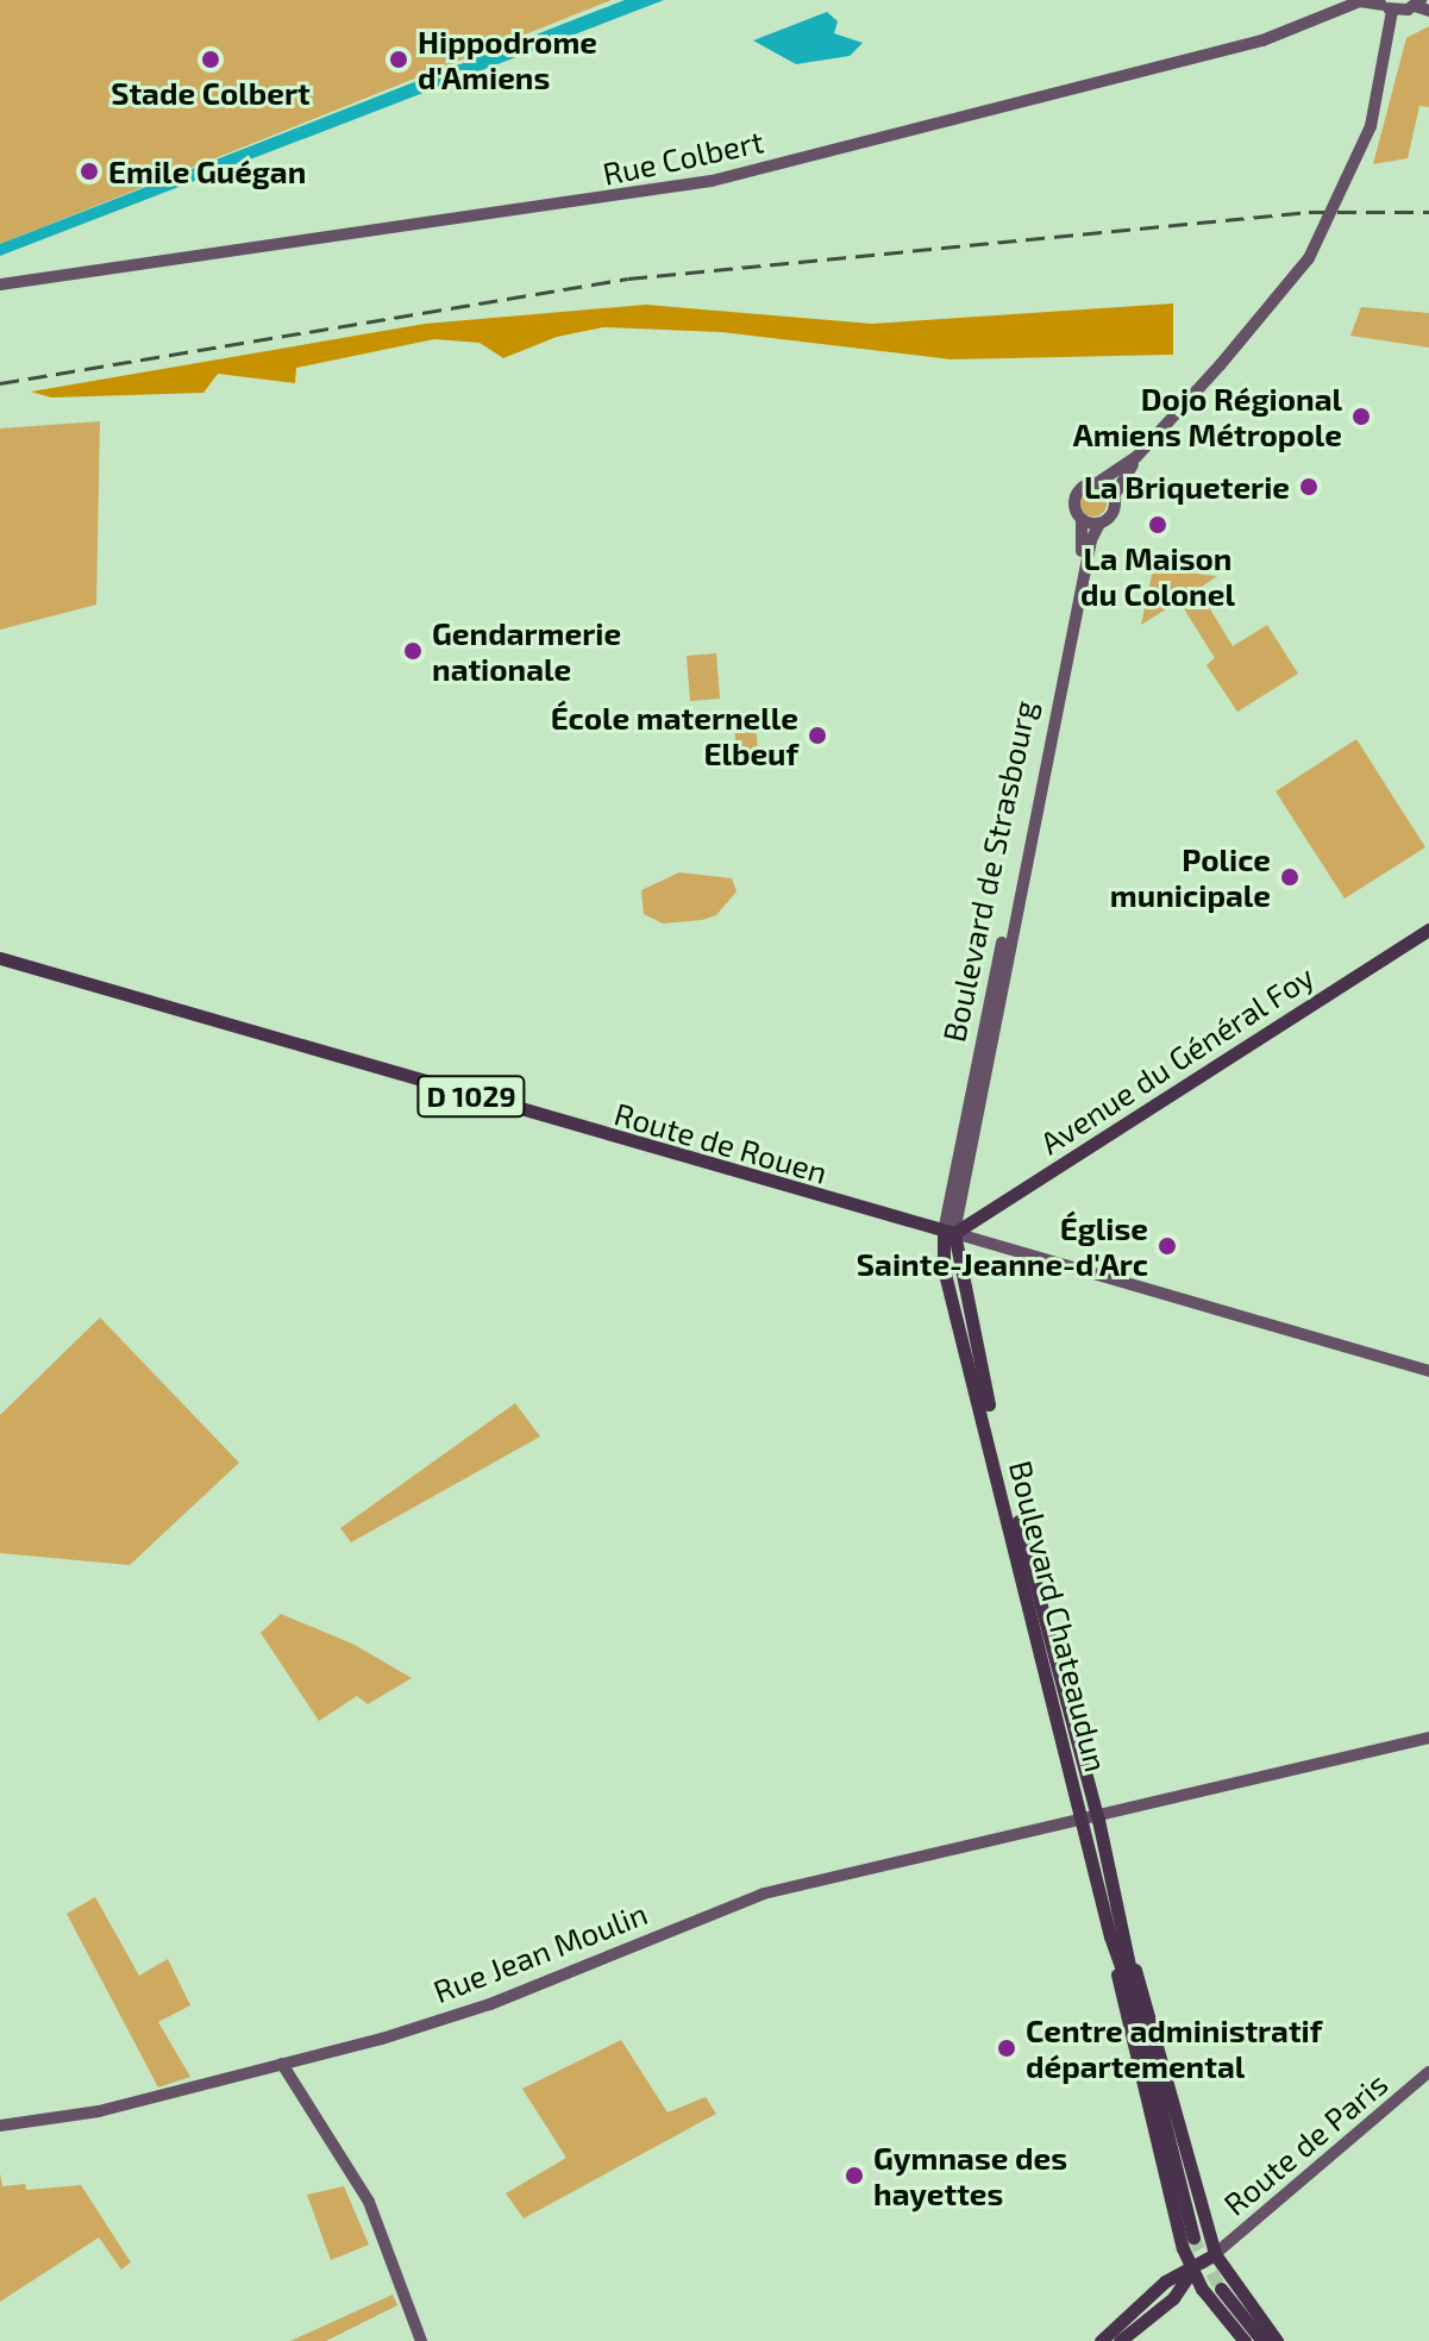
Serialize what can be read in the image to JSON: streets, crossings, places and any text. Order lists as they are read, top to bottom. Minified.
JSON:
{"streets":{"main road":["Rue Colbert","Boulevard de Strasbourg","Avenue du Général Foy","D 1029","Route de Rouen","Boulevard Chateaudun","Rue Jean Moulin","Route de Paris"]},"crossings":[["Boulevard de Strasbourg","Avenue du Général Foy"],["Boulevard de Strasbourg","Route de Rouen"],["Boulevard de Strasbourg","Boulevard Chateaudun"],["Avenue du Général Foy","Route de Rouen"],["Avenue du Général Foy","Boulevard Chateaudun"],["Route de Rouen","Boulevard Chateaudun"],["Boulevard Chateaudun","Rue Jean Moulin"]],"places":["Stade Colbert","Hippodrome d'Amiens","Emile Guégan","Dojo Régional Amiens Métropole","La Briqueterie","La Maison du Colonel","Gendarmerie nationale","École maternelle Elbeuf","Police municipale","Église Sainte-Jeanne-d'Arc","Centre administratif départemental","Gymnase des hayettes"]}
